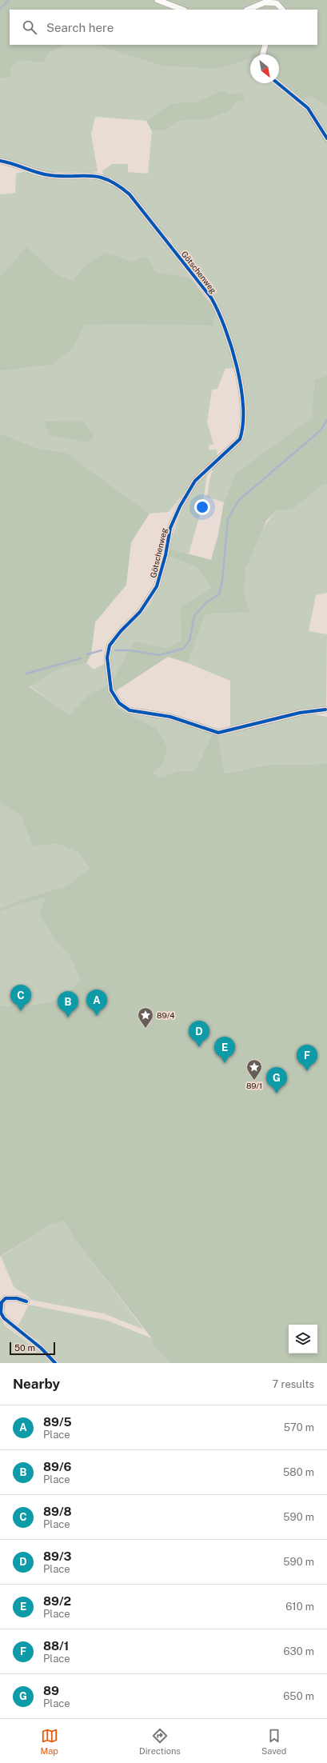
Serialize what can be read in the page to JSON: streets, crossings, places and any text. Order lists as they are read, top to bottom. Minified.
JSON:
{"streets":{"street":["Götschenweg"]},"places":{"place":["89/4","89/1"]},"scale_bar":"50 m","north":"bottom right","page":{"search":"Search here","pins":["C","A","B","D","E","F","G"],"scale":"50 m","heading":["Nearby","7 results"],"list":[{"mark":"A","name":"89/5","note":"Place","value":"570 m"},{"mark":"B","name":"89/6","note":"Place","value":"580 m"},{"mark":"C","name":"89/8","note":"Place","value":"590 m"},{"mark":"D","name":"89/3","note":"Place","value":"590 m"},{"mark":"E","name":"89/2","note":"Place","value":"610 m"},{"mark":"F","name":"88/1","note":"Place","value":"630 m"},{"mark":"G","name":"89","note":"Place","value":"650 m"}],"nav":["Map","Directions","Saved"]}}
